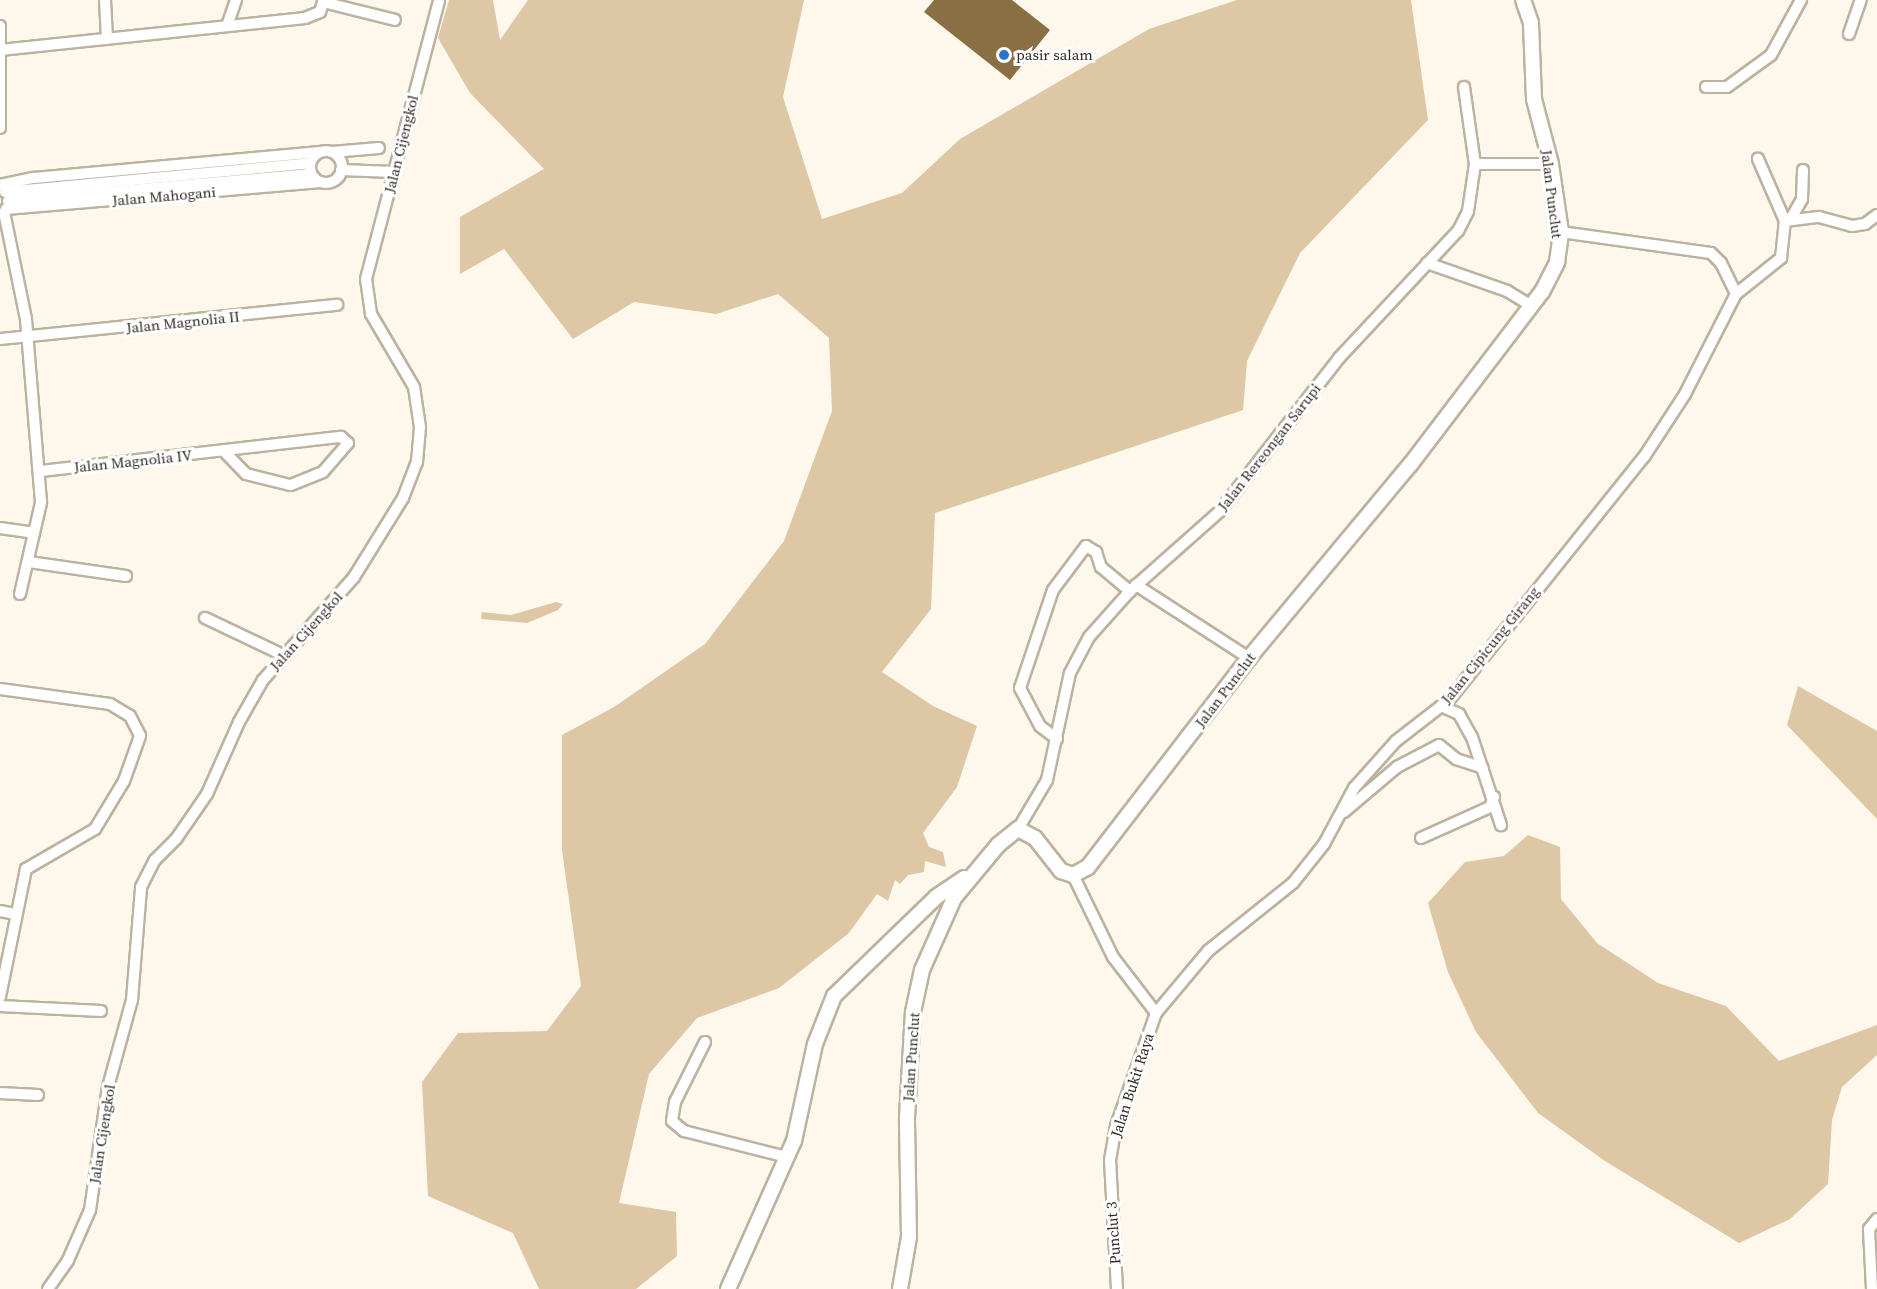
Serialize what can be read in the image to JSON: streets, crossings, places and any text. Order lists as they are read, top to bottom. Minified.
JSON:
{"streets":{"main road":["Jalan Punclut"],"street":["Jalan Cijengkol","Jalan Mahogani","Jalan Magnolia II","Jalan Rereongan Sarupi","Jalan Magnolia IV","Jalan Cipicung Girang","Jalan Bukit Raya","Punclut 3"]},"crossings":[["Jalan Punclut","Jalan Rereongan Sarupi"],["Jalan Punclut","Jalan Bukit Raya"],["Jalan Cipicung Girang","Jalan Bukit Raya"],["Jalan Bukit Raya","Punclut 3"]],"places":["pasir salam"]}
